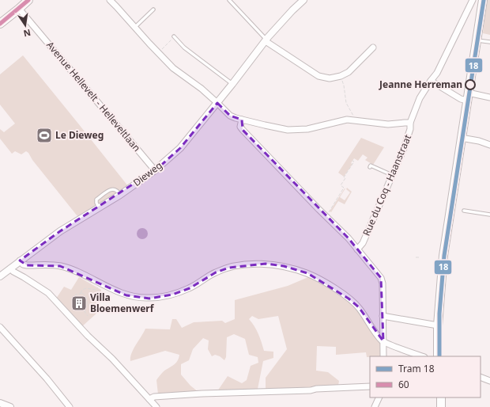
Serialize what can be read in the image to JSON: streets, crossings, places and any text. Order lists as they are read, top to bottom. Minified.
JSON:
{"streets":{"street":["Avenue Hellevelt - Helleveltlaan","Dieweg","Rue du Coq - Haanstraat"]},"crossings":[["Avenue Hellevelt - Helleveltlaan","Dieweg"]],"places":{"other":["Jeanne Herreman"],"sports":["Le Dieweg"],"building":["Villa Bloemenwerf"]},"lines":["tram line 18","transit line 60"],"legend":["Tram 18","60"],"north":"bottom"}
